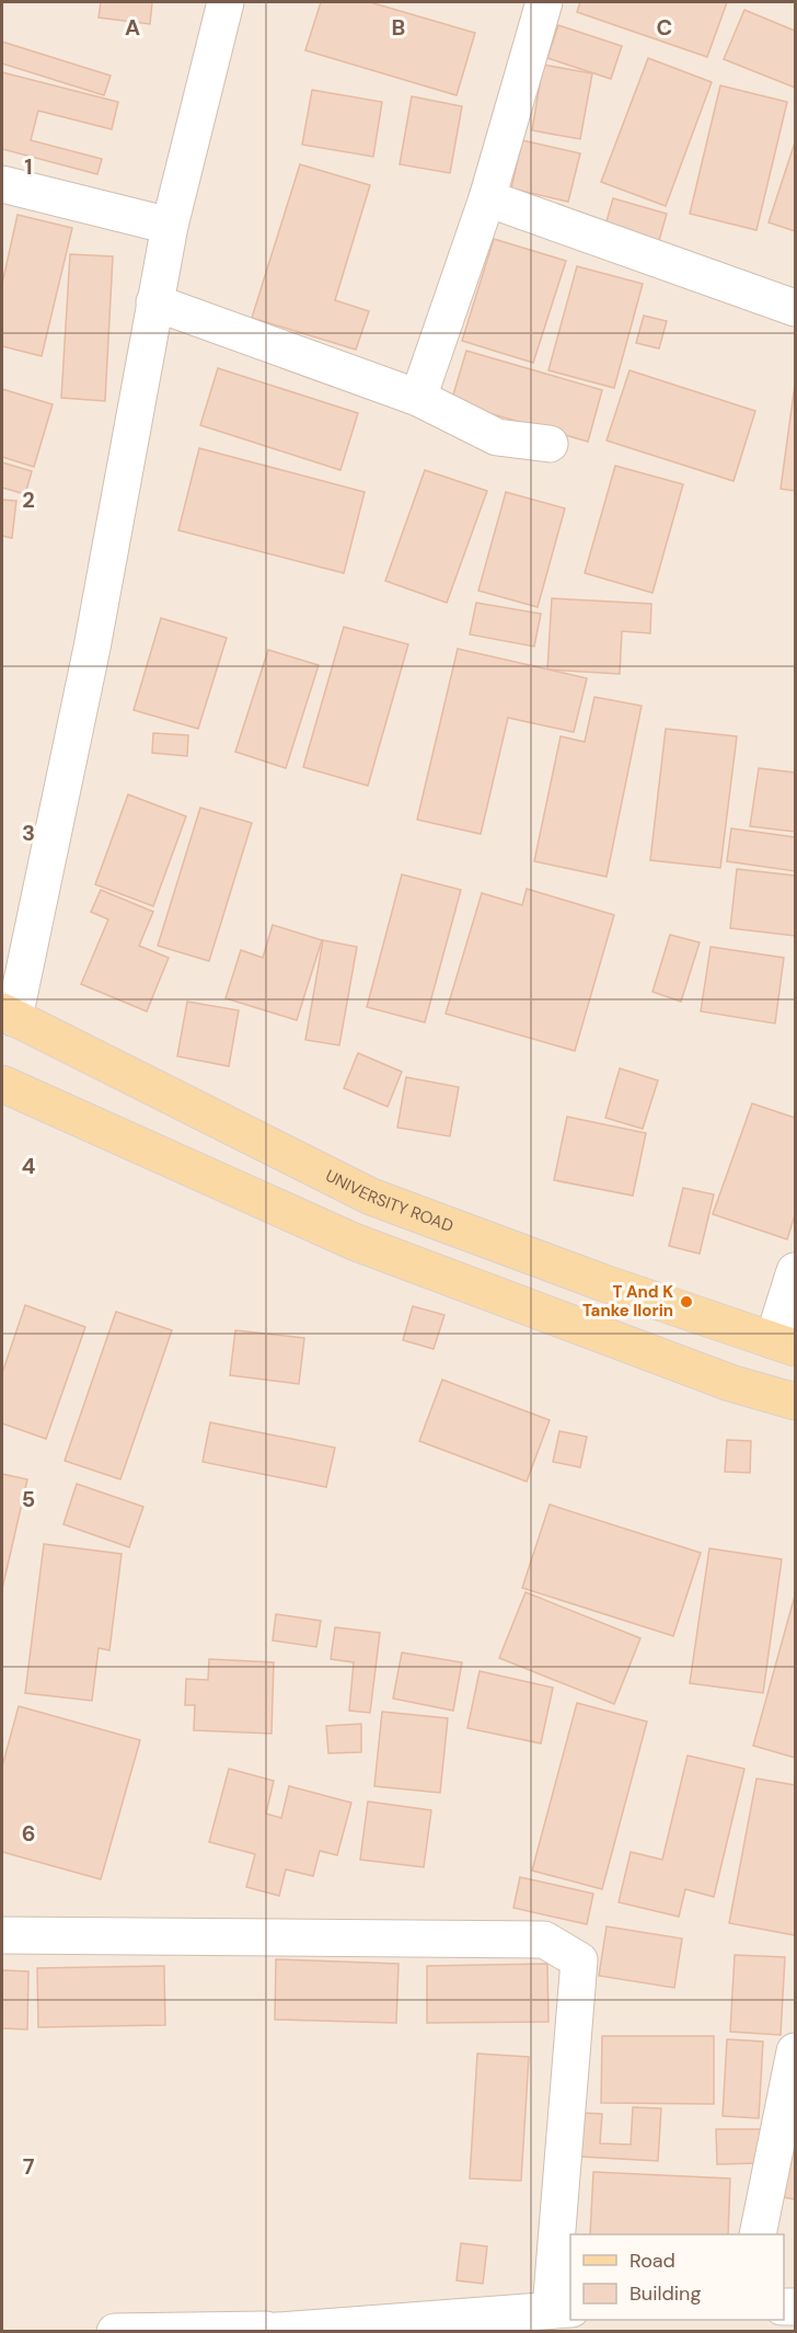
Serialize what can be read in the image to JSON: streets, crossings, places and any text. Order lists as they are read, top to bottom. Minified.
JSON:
{"streets":{"main road":["UNIVERSITY ROAD"]},"places":["T And K Tanke Ilorin"],"legend":["Road","Building"],"grid":{"columns":["A","B","C"],"rows":["1","2","3","4","5","6","7"]}}
